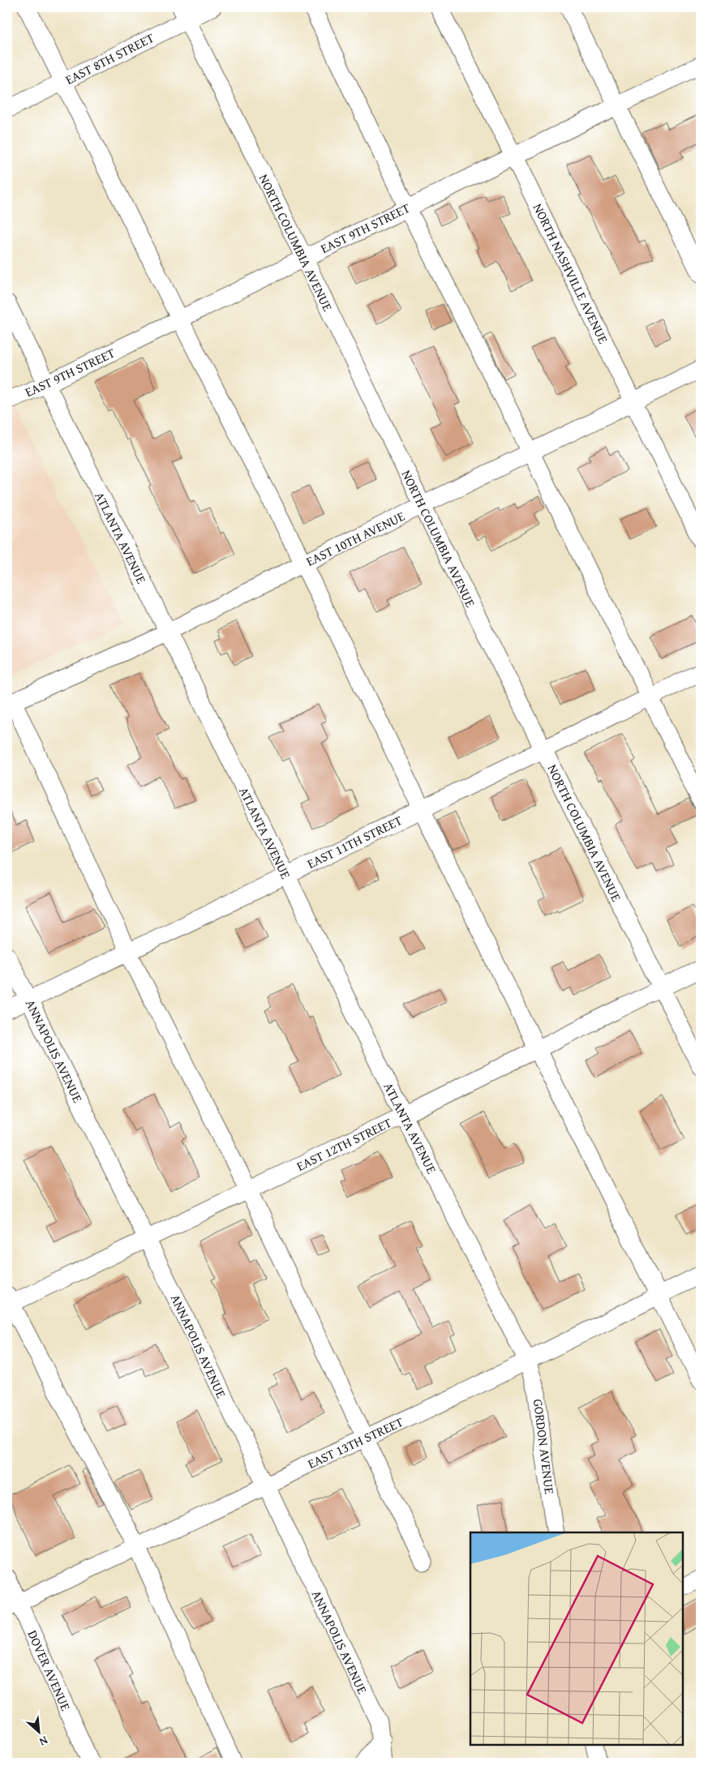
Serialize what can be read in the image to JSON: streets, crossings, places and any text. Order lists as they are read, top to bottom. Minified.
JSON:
{"streets":{"street":["EAST 8TH STREET","EAST 9TH STREET","NORTH COLUMBIA AVENUE","NORTH NASHVILLE AVENUE","ATLANTA AVENUE","EAST 10TH AVENUE","EAST 11TH STREET","ANNAPOLIS AVENUE","EAST 12TH STREET","EAST 13TH STREET","GORDON AVENUE","DOVER AVENUE"]},"crossings":[["EAST 8TH STREET","NORTH COLUMBIA AVENUE"],["EAST 9TH STREET","NORTH COLUMBIA AVENUE"],["EAST 9TH STREET","NORTH NASHVILLE AVENUE"],["EAST 9TH STREET","ATLANTA AVENUE"],["NORTH COLUMBIA AVENUE","EAST 10TH AVENUE"],["NORTH COLUMBIA AVENUE","EAST 11TH STREET"],["NORTH COLUMBIA AVENUE","EAST 12TH STREET"],["NORTH NASHVILLE AVENUE","EAST 10TH AVENUE"],["ATLANTA AVENUE","EAST 10TH AVENUE"],["ATLANTA AVENUE","EAST 11TH STREET"],["ATLANTA AVENUE","EAST 12TH STREET"],["ATLANTA AVENUE","EAST 13TH STREET"],["ATLANTA AVENUE","GORDON AVENUE"],["EAST 11TH STREET","ANNAPOLIS AVENUE"],["ANNAPOLIS AVENUE","EAST 12TH STREET"],["ANNAPOLIS AVENUE","EAST 13TH STREET"],["EAST 13TH STREET","GORDON AVENUE"],["EAST 13TH STREET","DOVER AVENUE"]],"north":"bottom right"}
